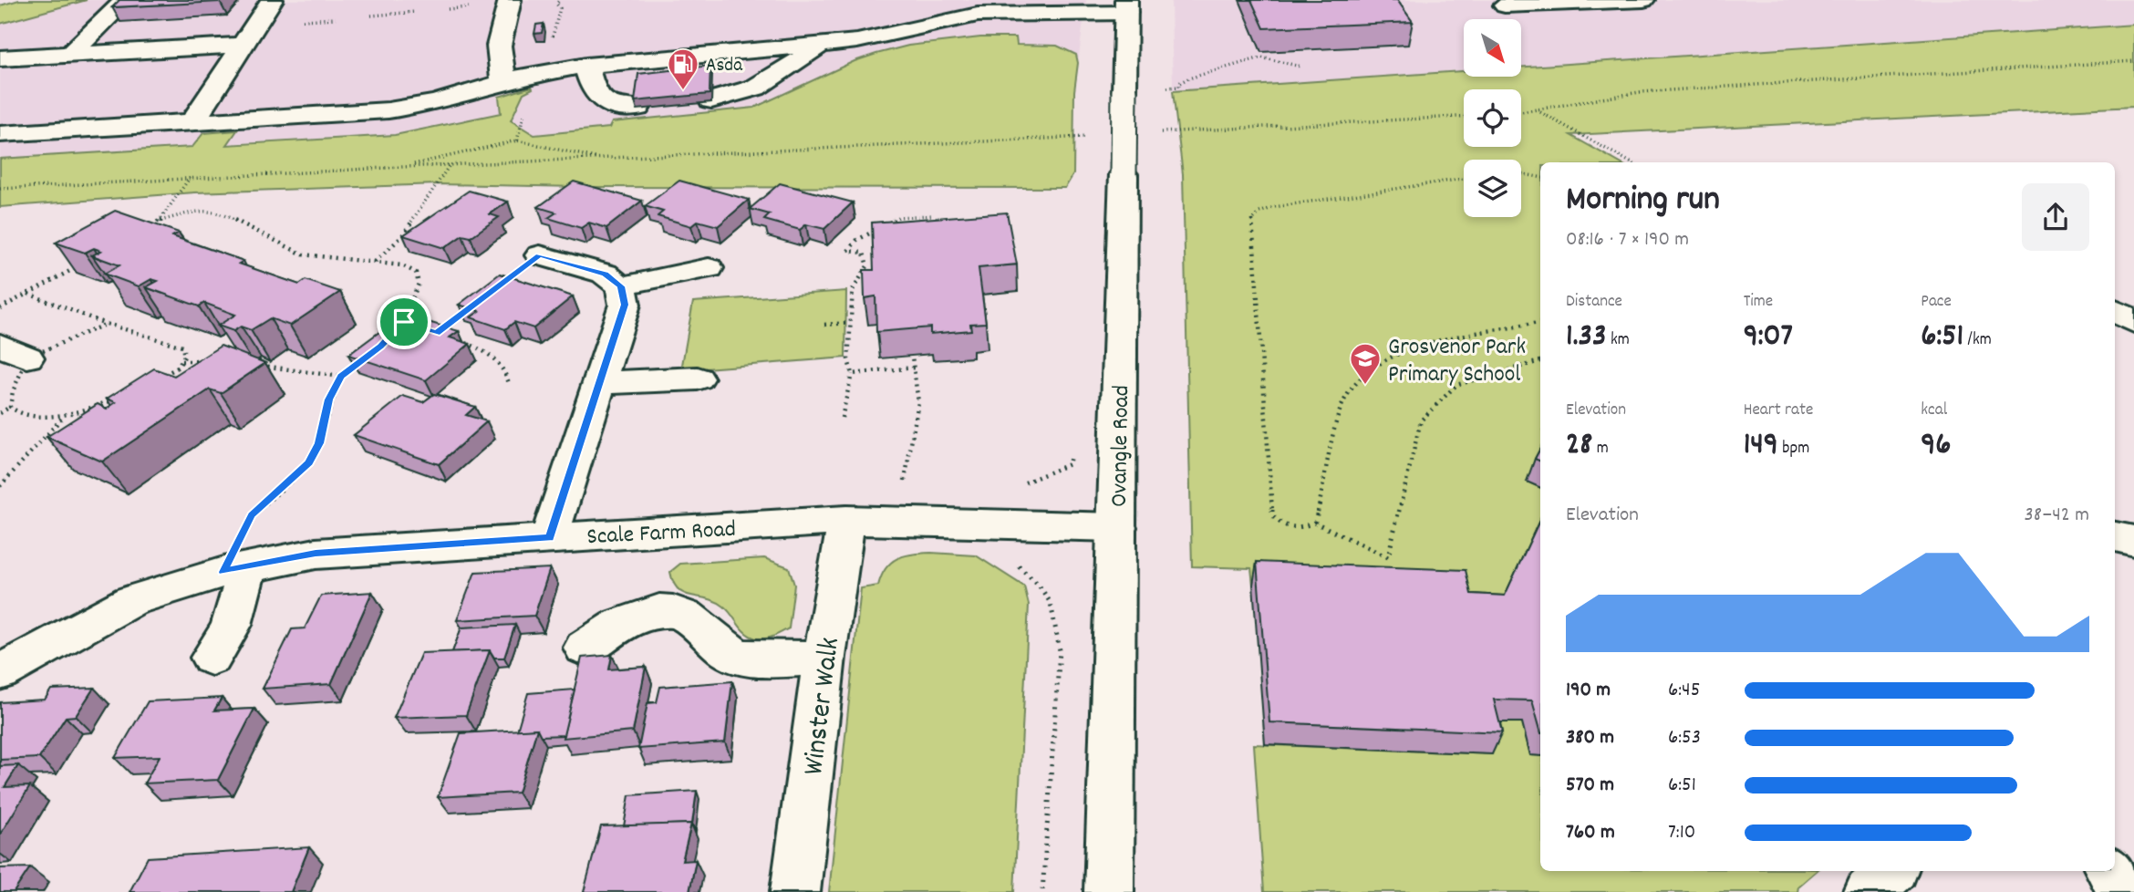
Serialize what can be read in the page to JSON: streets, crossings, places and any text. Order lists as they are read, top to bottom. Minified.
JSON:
{"streets":{"street":["Ovangle Road","Scale Farm Road","Winster Walk"]},"crossings":[["Ovangle Road","Scale Farm Road"],["Scale Farm Road","Winster Walk"]],"places":{"fuel station":["Asda"],"school or university":["Grosvenor Park Primary School"]},"north":"bottom right","page":{"heading":["Morning run","08:16 · 7 × 190 m"],"stats":[["Distance","1.33 km"],["Time","9:07"],["Pace","6:51 /km"],["Elevation","28 m"],["Heart rate","149 bpm"],["kcal","96"]],"chart":["Elevation","38–42 m"],"list":[{"name":"190 m","note":"6:45"},{"name":"380 m","note":"6:53"},{"name":"570 m","note":"6:51"},{"name":"760 m","note":"7:10"}]}}
